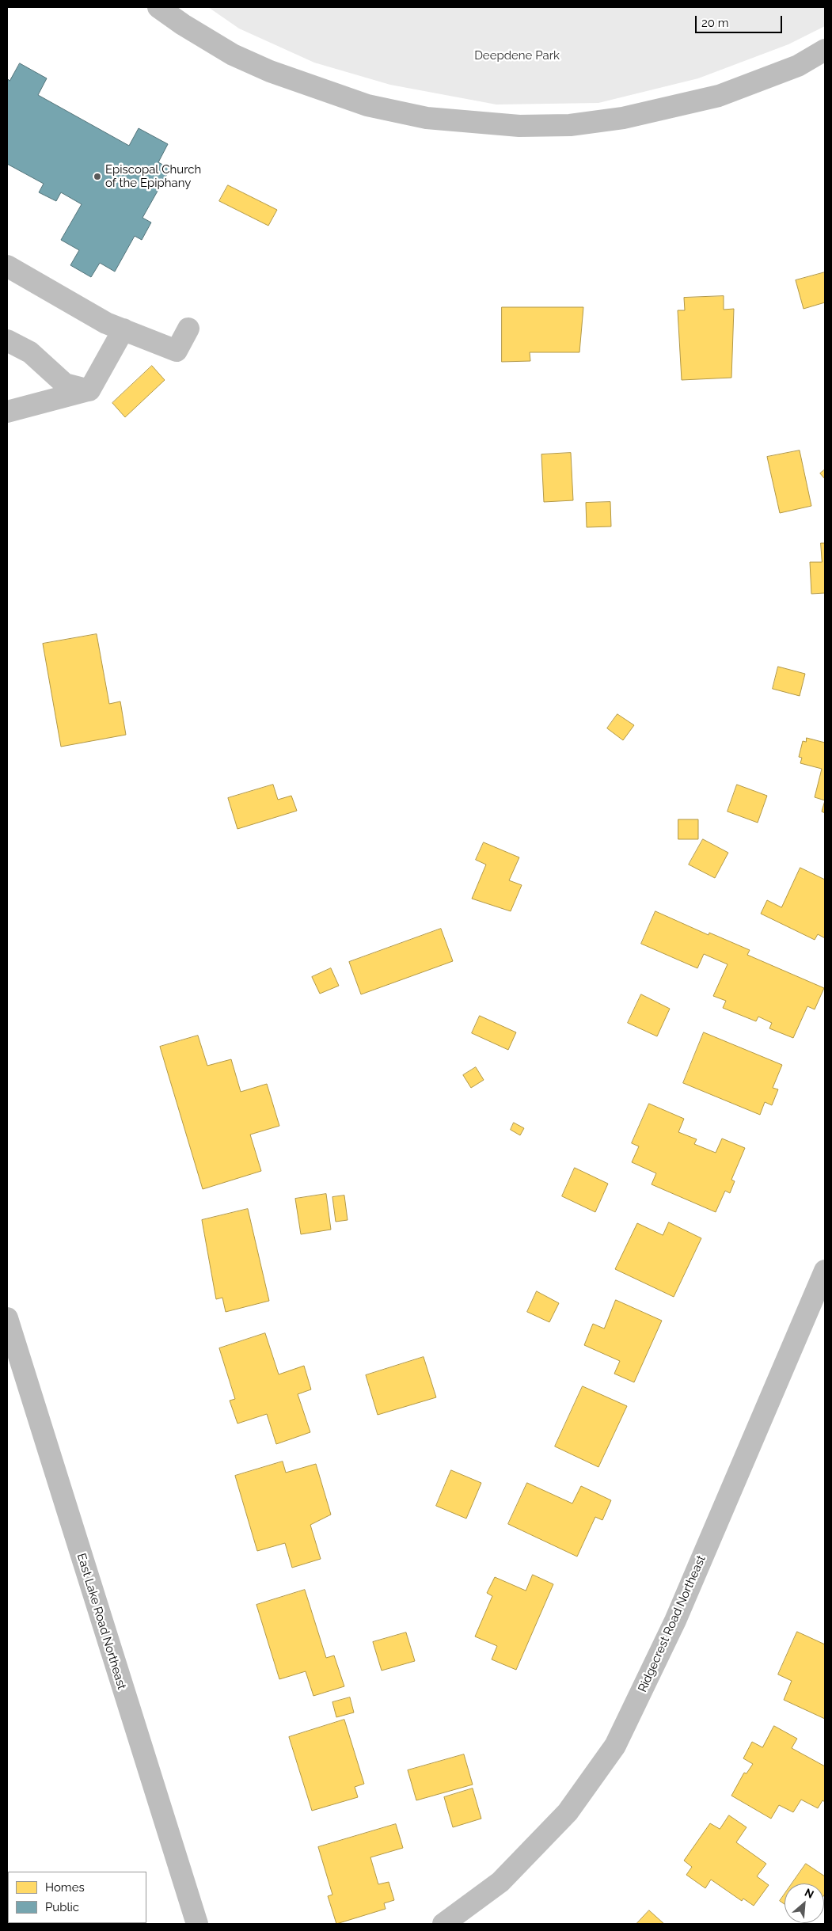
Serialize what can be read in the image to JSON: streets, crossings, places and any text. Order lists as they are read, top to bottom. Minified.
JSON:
{"streets":{"main road":["East Lake Road Northeast"],"street":["Ridgecrest Road Northeast"]},"parks":["Deepdene Park"],"places":["Episcopal Church of the Epiphany"],"legend":["Homes","Public"],"scale_bar":"20 m","north":"top right"}
